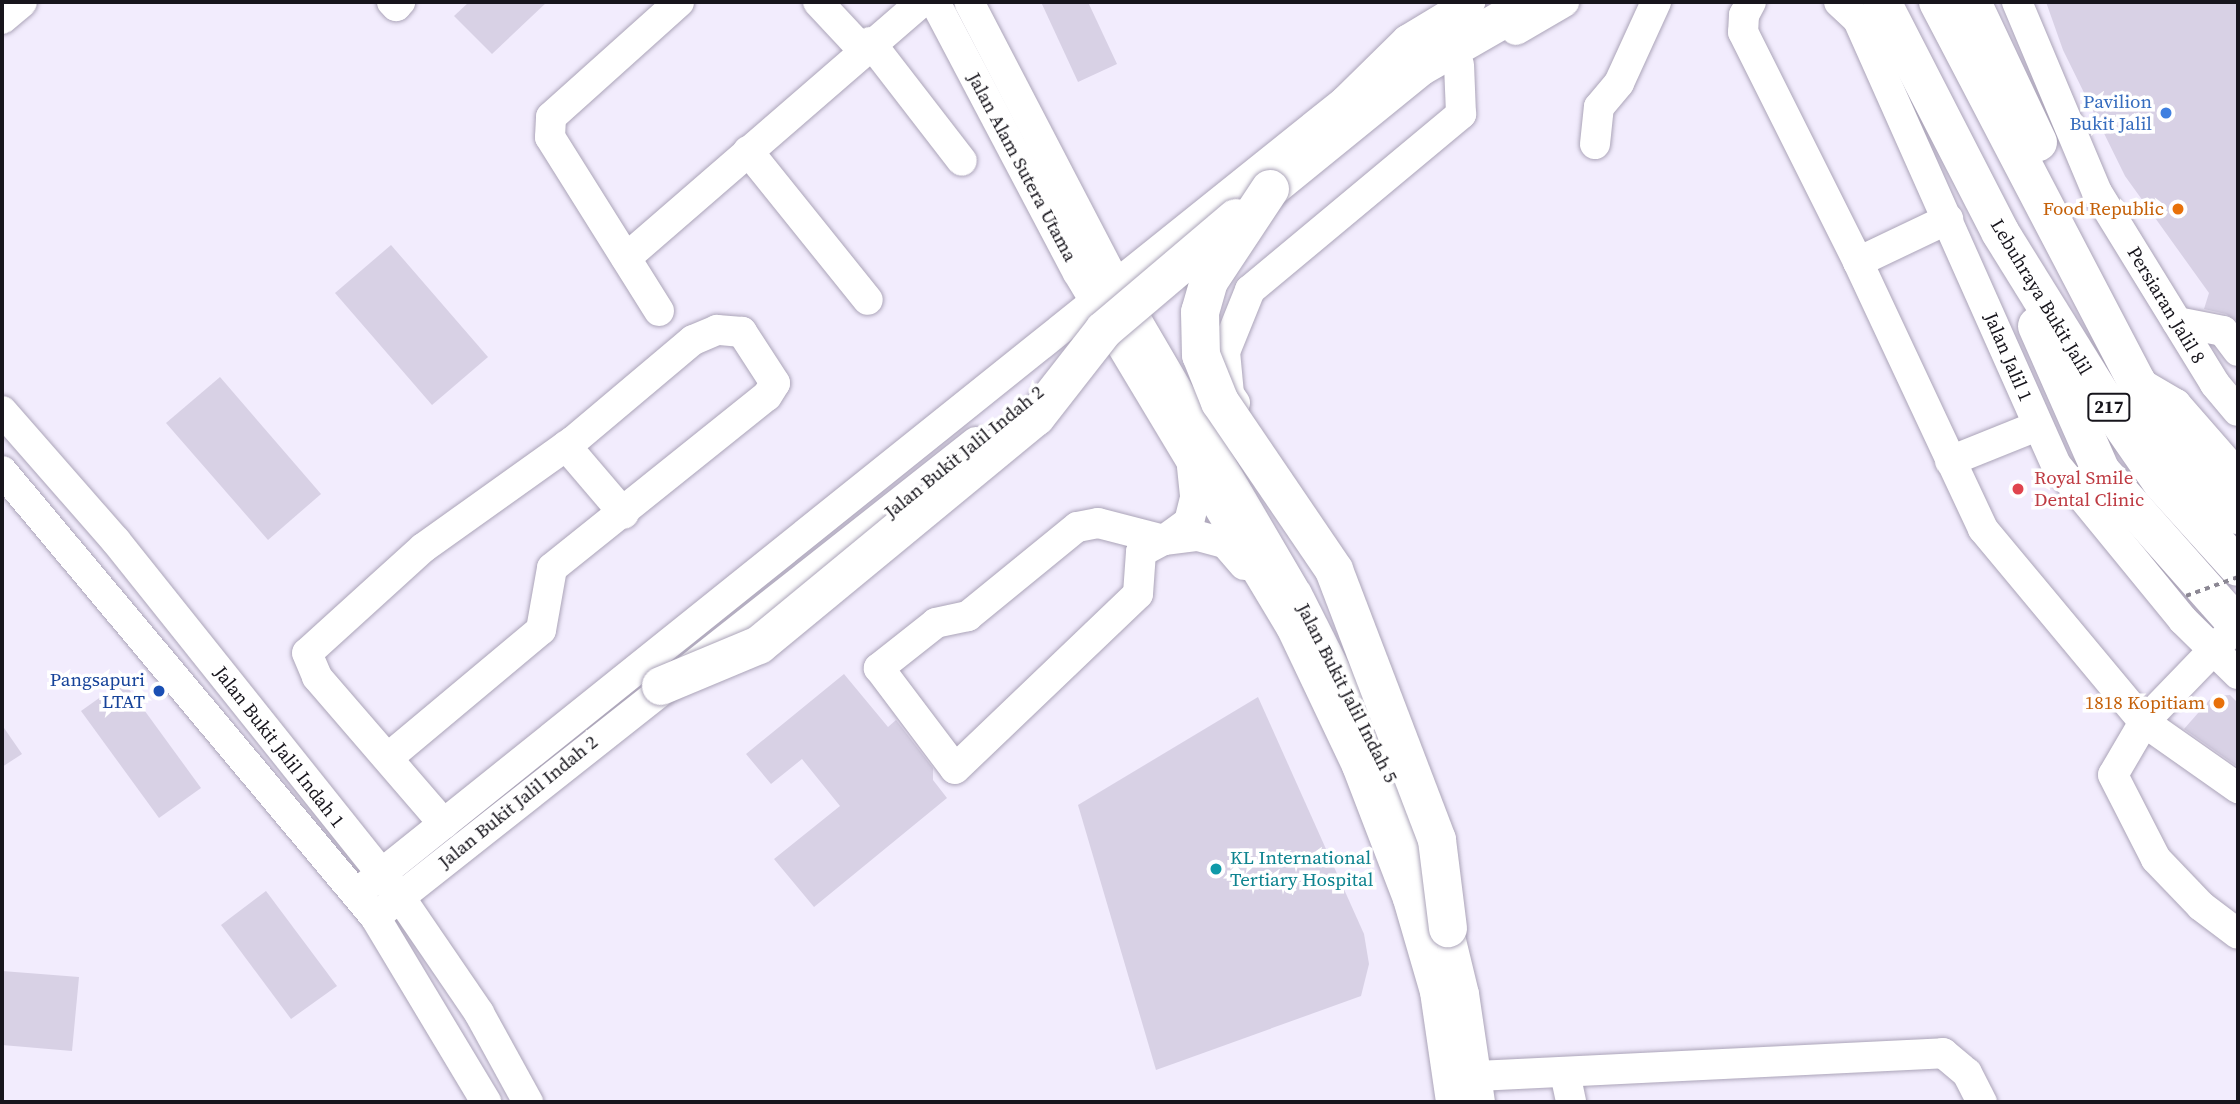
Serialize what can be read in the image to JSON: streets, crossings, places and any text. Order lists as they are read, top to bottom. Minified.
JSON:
{"streets":{"highway":["Lebuhraya Bukit Jalil","217"],"street":["Jalan Alam Sutera Utama","Persiaran Jalil 8","Jalan Jalil 1","Jalan Bukit Jalil Indah 2","Jalan Bukit Jalil Indah 5","Jalan Bukit Jalil Indah 1"]},"crossings":[["Jalan Alam Sutera Utama","Jalan Bukit Jalil Indah 2"],["Jalan Alam Sutera Utama","Jalan Bukit Jalil Indah 5"],["Jalan Bukit Jalil Indah 2","Jalan Bukit Jalil Indah 5"],["Jalan Bukit Jalil Indah 2","Jalan Bukit Jalil Indah 1"]],"places":["Pavilion Bukit Jalil","Food Republic","Royal Smile Dental Clinic","Pangsapuri LTAT","1818 Kopitiam","KL International Tertiary Hospital"]}
